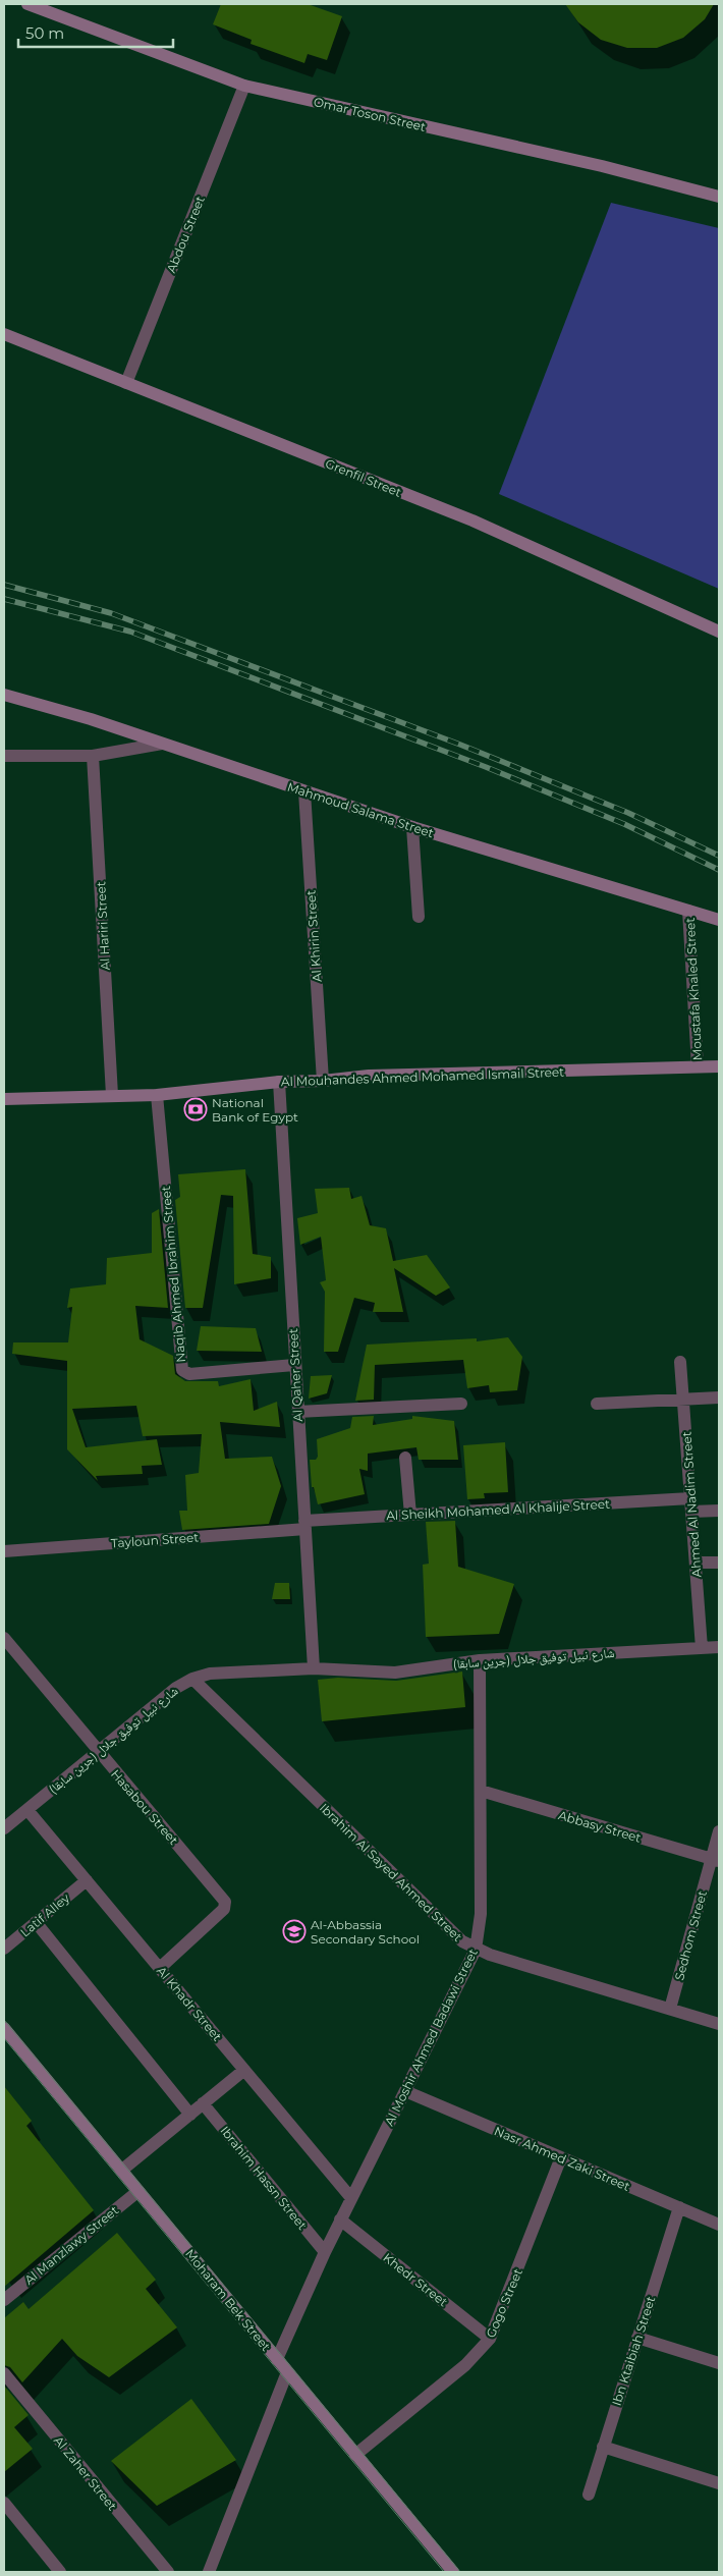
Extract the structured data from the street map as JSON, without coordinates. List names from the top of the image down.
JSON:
{
  "streets": {
    "main road": [
      "Omar Toson Street",
      "Grenfil Street",
      "Mahmoud Salama Street",
      "Al Mouhandes Ahmed Mohamed Ismail Street",
      "Moharam Bek Street"
    ],
    "street": [
      "Abdou Street",
      "Al Hariri Street",
      "Al Khirin Street",
      "Moustafa Khaled Street",
      "Naqib Ahmed Ibrahim Street",
      "Al Qaher Street",
      "Ahmed Al Nadim Street",
      "Al Sheikh Mohamed Al Khalije Street",
      "Tayloun Street",
      "شارع نبيل توفيق جلال (جرين سابقا)",
      "Hasabou Street",
      "Abbasy Street",
      "Ibrahim Al Sayed Ahmed Street",
      "Latif Alley",
      "Sedhom Street",
      "Al Khadr Street",
      "Al Moshir Ahmed Badawi Street",
      "Nasr Ahmed Zaki Street",
      "Ibrahim Hassn Street",
      "Al Manzlawy Street",
      "Khedr Street",
      "Gogo Street",
      "Ibn Ktaibiah Street",
      "Al Zaher Street"
    ]
  },
  "crossings": [
    ["Omar Toson Street", "Abdou Street"],
    ["Abdou Street", "Grenfil Street"],
    ["Mahmoud Salama Street", "Al Khirin Street"],
    ["Mahmoud Salama Street", "Moustafa Khaled Street"],
    ["Al Hariri Street", "Al Mouhandes Ahmed Mohamed Ismail Street"],
    ["Al Khirin Street", "Al Mouhandes Ahmed Mohamed Ismail Street"],
    ["Moustafa Khaled Street", "Al Mouhandes Ahmed Mohamed Ismail Street"],
    ["Al Mouhandes Ahmed Mohamed Ismail Street", "Naqib Ahmed Ibrahim Street"],
    ["Al Mouhandes Ahmed Mohamed Ismail Street", "Al Qaher Street"],
    ["Naqib Ahmed Ibrahim Street", "Al Qaher Street"],
    ["Al Qaher Street", "Al Sheikh Mohamed Al Khalije Street"],
    ["Al Qaher Street", "Tayloun Street"],
    ["Al Qaher Street", "شارع نبيل توفيق جلال (جرين سابقا)"],
    ["Ahmed Al Nadim Street", "Al Sheikh Mohamed Al Khalije Street"],
    ["Ahmed Al Nadim Street", "شارع نبيل توفيق جلال (جرين سابقا)"],
    ["Al Sheikh Mohamed Al Khalije Street", "Tayloun Street"],
    ["شارع نبيل توفيق جلال (جرين سابقا)", "Hasabou Street"],
    ["شارع نبيل توفيق جلال (جرين سابقا)", "Ibrahim Al Sayed Ahmed Street"],
    ["شارع نبيل توفيق جلال (جرين سابقا)", "Al Khadr Street"],
    ["شارع نبيل توفيق جلال (جرين سابقا)", "Al Moshir Ahmed Badawi Street"],
    ["Hasabou Street", "Al Khadr Street"],
    ["Abbasy Street", "Sedhom Street"],
    ["Abbasy Street", "Al Moshir Ahmed Badawi Street"],
    ["Ibrahim Al Sayed Ahmed Street", "Sedhom Street"],
    ["Ibrahim Al Sayed Ahmed Street", "Al Moshir Ahmed Badawi Street"],
    ["Latif Alley", "Al Khadr Street"],
    ["Al Khadr Street", "Al Moshir Ahmed Badawi Street"],
    ["Al Moshir Ahmed Badawi Street", "Nasr Ahmed Zaki Street"],
    ["Al Moshir Ahmed Badawi Street", "Ibrahim Hassn Street"],
    ["Al Moshir Ahmed Badawi Street", "Khedr Street"],
    ["Al Moshir Ahmed Badawi Street", "Moharam Bek Street"],
    ["Nasr Ahmed Zaki Street", "Gogo Street"],
    ["Nasr Ahmed Zaki Street", "Ibn Ktaibiah Street"],
    ["Al Manzlawy Street", "Moharam Bek Street"],
    ["Khedr Street", "Gogo Street"],
    ["Moharam Bek Street", "Gogo Street"]
  ],
  "places": {
    "bank": ["National Bank of Egypt"],
    "school or university": ["Al-Abbassia Secondary School"]
  },
  "scale_bar": "50 m"
}
